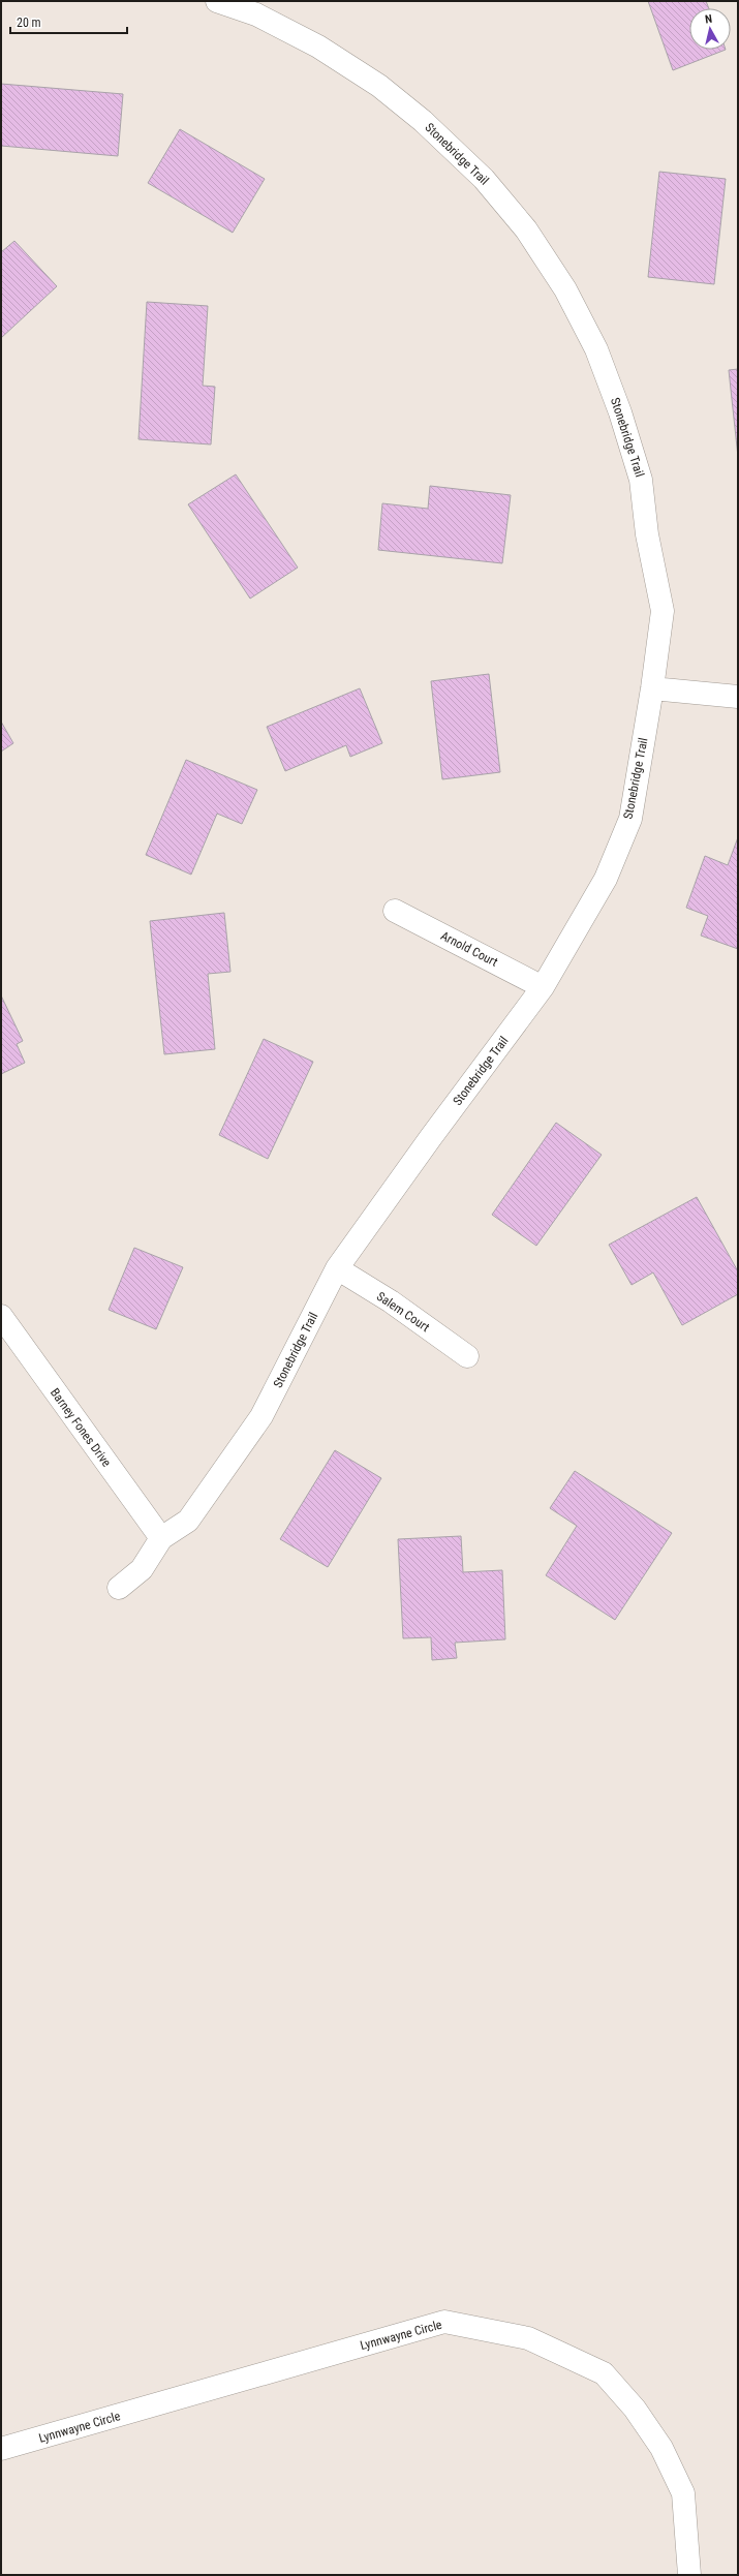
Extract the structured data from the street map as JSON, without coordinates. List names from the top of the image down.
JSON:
{
  "streets": {
    "street": [
      "Stonebridge Trail",
      "Arnold Court",
      "Salem Court",
      "Barney Fones Drive",
      "Lynnwayne Circle"
    ]
  },
  "crossings": [
    ["Stonebridge Trail", "Arnold Court"],
    ["Stonebridge Trail", "Salem Court"],
    ["Stonebridge Trail", "Barney Fones Drive"]
  ],
  "scale_bar": "20 m",
  "north": "top"
}
